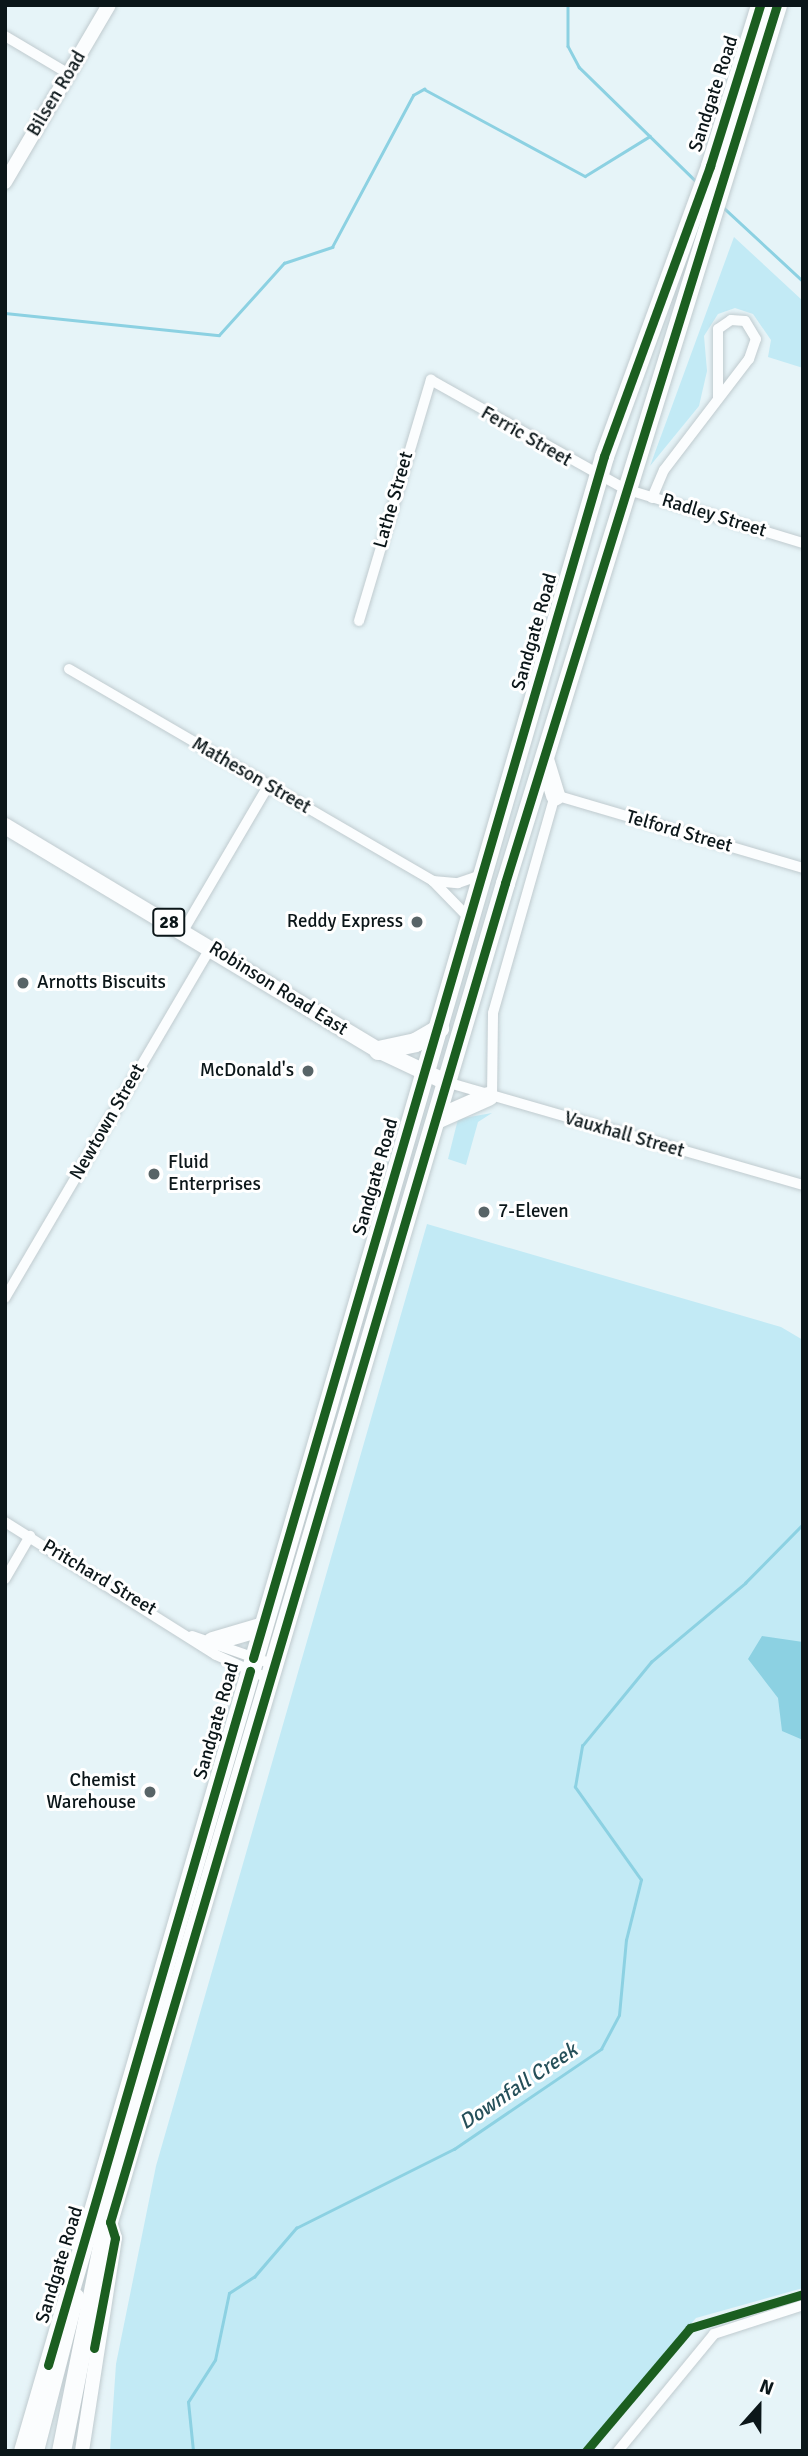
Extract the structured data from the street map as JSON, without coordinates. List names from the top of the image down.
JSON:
{
  "streets": {
    "highway": ["Sandgate Road"],
    "main road": ["Bilsen Road", "28", "Robinson Road East"],
    "street": [
      "Ferric Street",
      "Lathe Street",
      "Radley Street",
      "Matheson Street",
      "Telford Street",
      "Newtown Street",
      "Vauxhall Street",
      "Pritchard Street"
    ]
  },
  "crossings": [
    ["Sandgate Road", "Ferric Street"],
    ["Sandgate Road", "Radley Street"],
    ["Sandgate Road", "Matheson Street"],
    ["Sandgate Road", "Robinson Road East"],
    ["Sandgate Road", "Vauxhall Street"],
    ["Sandgate Road", "Pritchard Street"],
    ["Ferric Street", "Lathe Street"],
    ["Ferric Street", "Radley Street"],
    ["Robinson Road East", "Newtown Street"],
    ["Robinson Road East", "Vauxhall Street"]
  ],
  "water": ["Downfall Creek"],
  "places": [
    "Reddy Express",
    "Arnotts Biscuits",
    "McDonald's",
    "Fluid Enterprises",
    "7-Eleven",
    "Chemist Warehouse"
  ],
  "north": "top"
}
